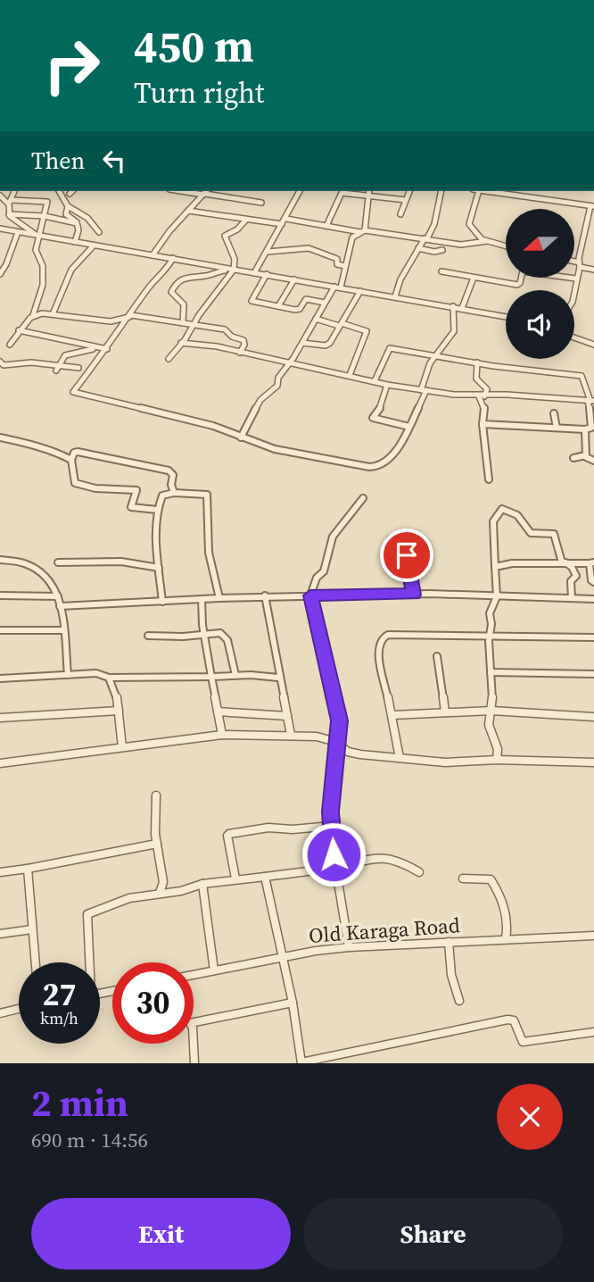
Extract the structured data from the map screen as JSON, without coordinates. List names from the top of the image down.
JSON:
{
  "streets": {
    "street": ["Old Karaga Road"]
  },
  "north": "left",
  "page": {
    "turn": ["450 m", "Turn right"],
    "then": "Then",
    "speed": "27 km/h",
    "limit": "30",
    "heading": ["2 min", "690 m · 14:56"],
    "buttons": ["Exit", "Share"]
  }
}
